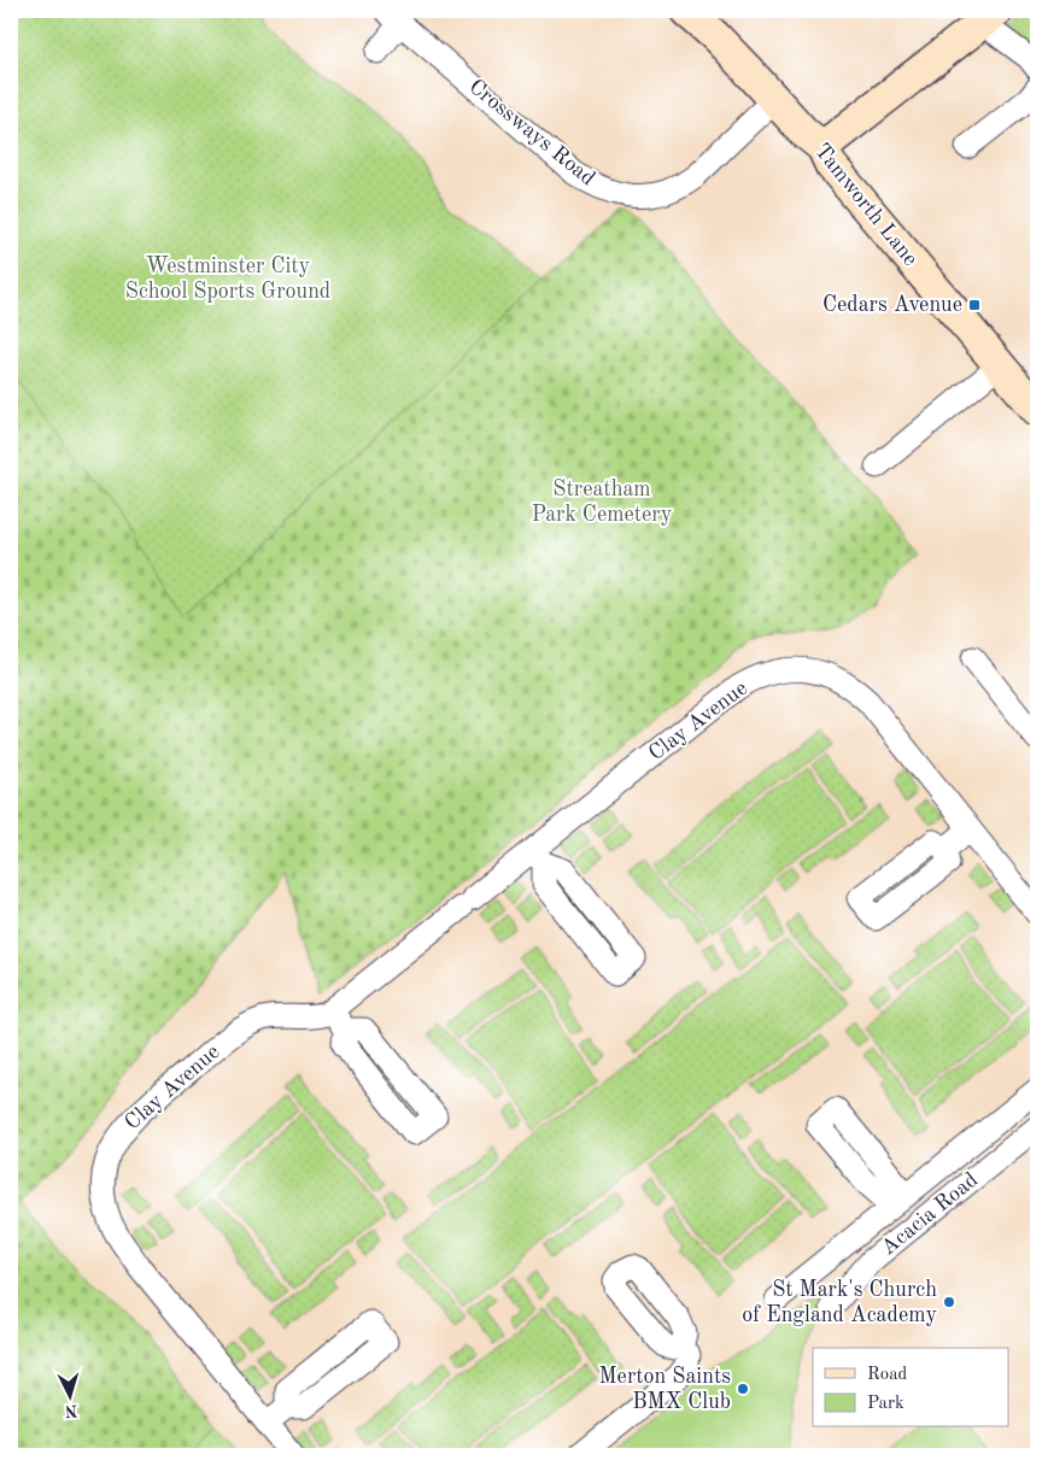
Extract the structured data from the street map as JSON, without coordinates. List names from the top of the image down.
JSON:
{
  "streets": {
    "street": [
      "Crossways Road",
      "Tamworth Lane",
      "Clay Avenue",
      "Acacia Road"
    ]
  },
  "crossings": [
    ["Crossways Road", "Tamworth Lane"]
  ],
  "parks": ["Westminster City School Sports Ground", "Streatham Park Cemetery"],
  "places": {
    "transit": ["Cedars Avenue"],
    "other": ["St Mark's Church of England Academy", "Merton Saints BMX Club"]
  },
  "legend": ["Road", "Park"],
  "north": "bottom"
}
